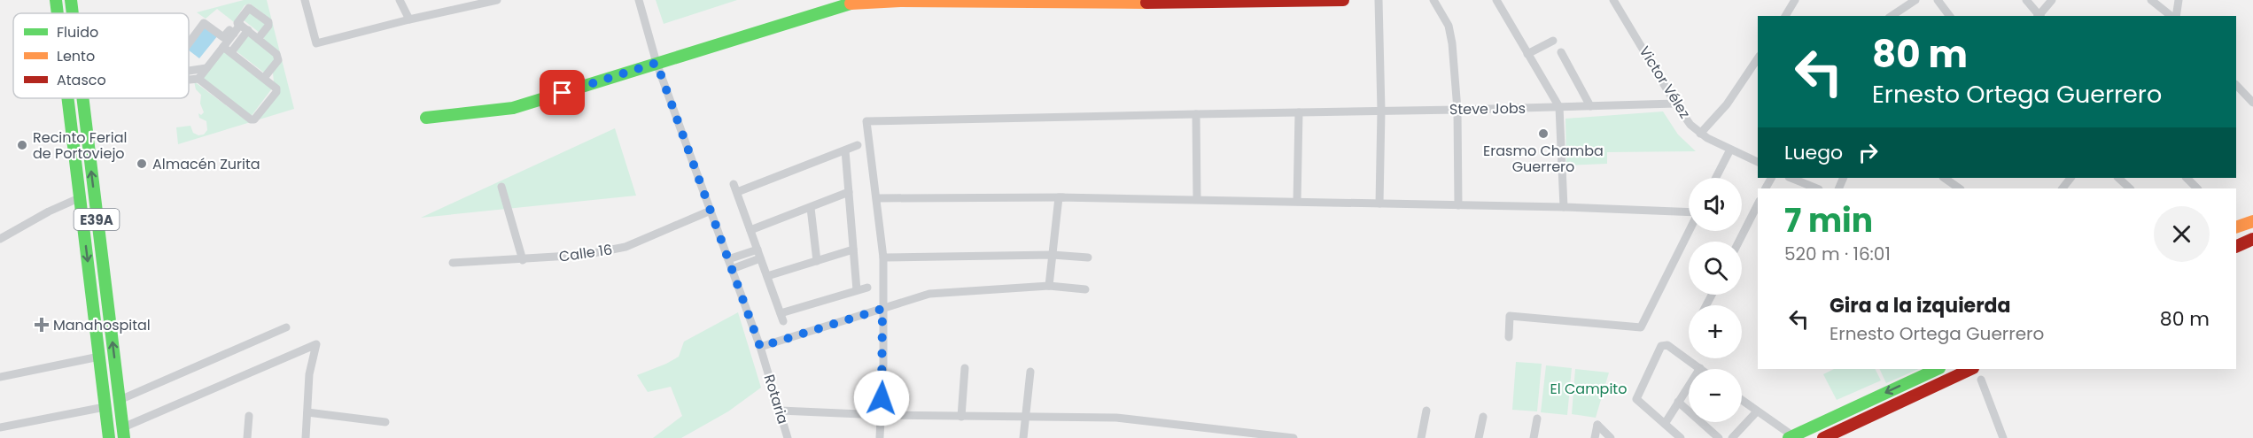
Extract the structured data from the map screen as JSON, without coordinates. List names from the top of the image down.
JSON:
{
  "streets": {
    "main road": ["E39A"],
    "street": [
      "Victor Vélez",
      "Steve Jobs",
      "Calle 16",
      "Rotaria"
    ]
  },
  "crossings": [
    ["Victor Vélez", "Steve Jobs"],
    ["Calle 16", "Rotaria"]
  ],
  "parks": ["El Campito"],
  "places": {
    "other": ["Erasmo Chamba Guerrero", "Recinto Ferial de Portoviejo", "Almacén Zurita"],
    "health": ["Manahospital"]
  },
  "legend": ["Fluido", "Lento", "Atasco"],
  "page": {
    "turn": ["80 m", "Ernesto Ortega Guerrero"],
    "then": "Luego",
    "map_buttons": ["+", "−"],
    "heading": ["7 min", "520 m · 16:01"],
    "list": [
      {
        "name": "Gira a la izquierda",
        "note": "Ernesto Ortega Guerrero",
        "value": "80 m"
      }
    ]
  }
}
